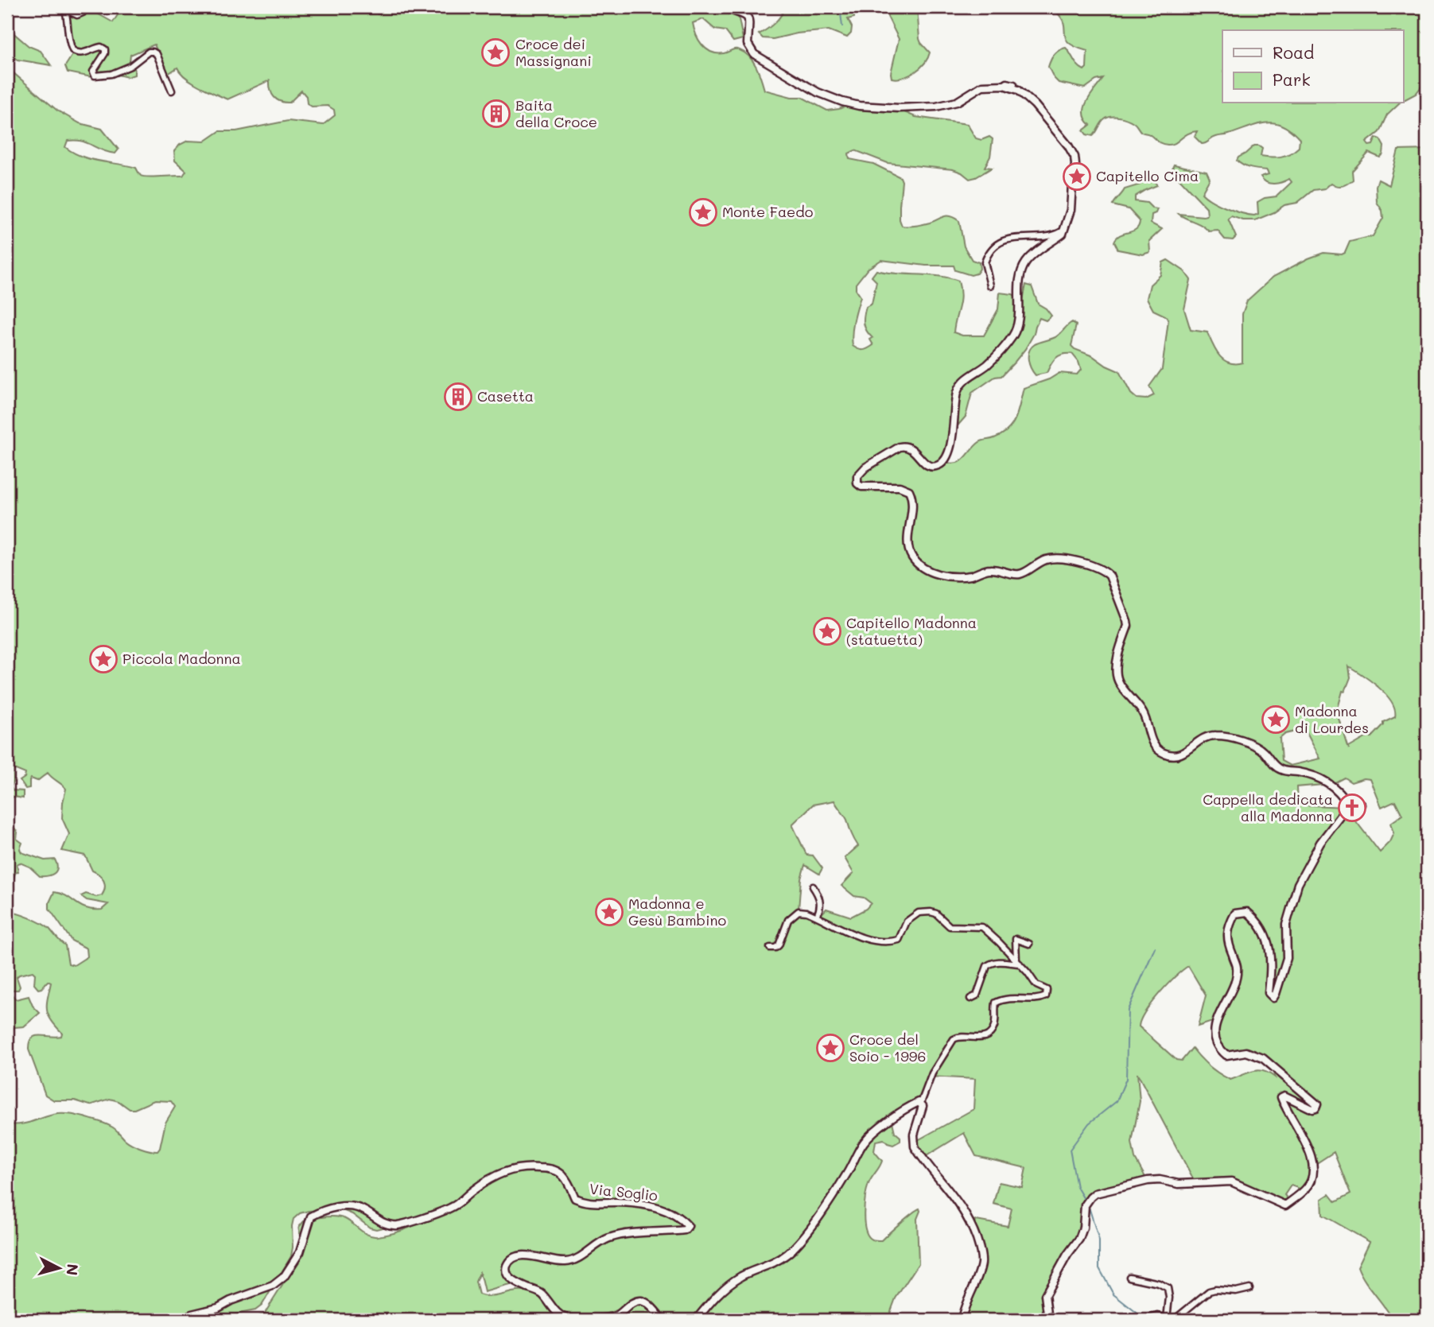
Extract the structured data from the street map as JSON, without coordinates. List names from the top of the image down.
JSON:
{
  "streets": {
    "street": ["Via Soglio"]
  },
  "places": {
    "place": [
      "Croce dei Massignani",
      "Capitello Cima",
      "Monte Faedo",
      "Capitello Madonna (statuetta)",
      "Piccola Madonna",
      "Madonna di Lourdes",
      "Madonna e Gesù Bambino",
      "Croce del Soio - 1996"
    ],
    "building": ["Baita della Croce", "Casetta"],
    "church": ["Cappella dedicata alla Madonna"]
  },
  "legend": ["Road", "Park"],
  "north": "right"
}
